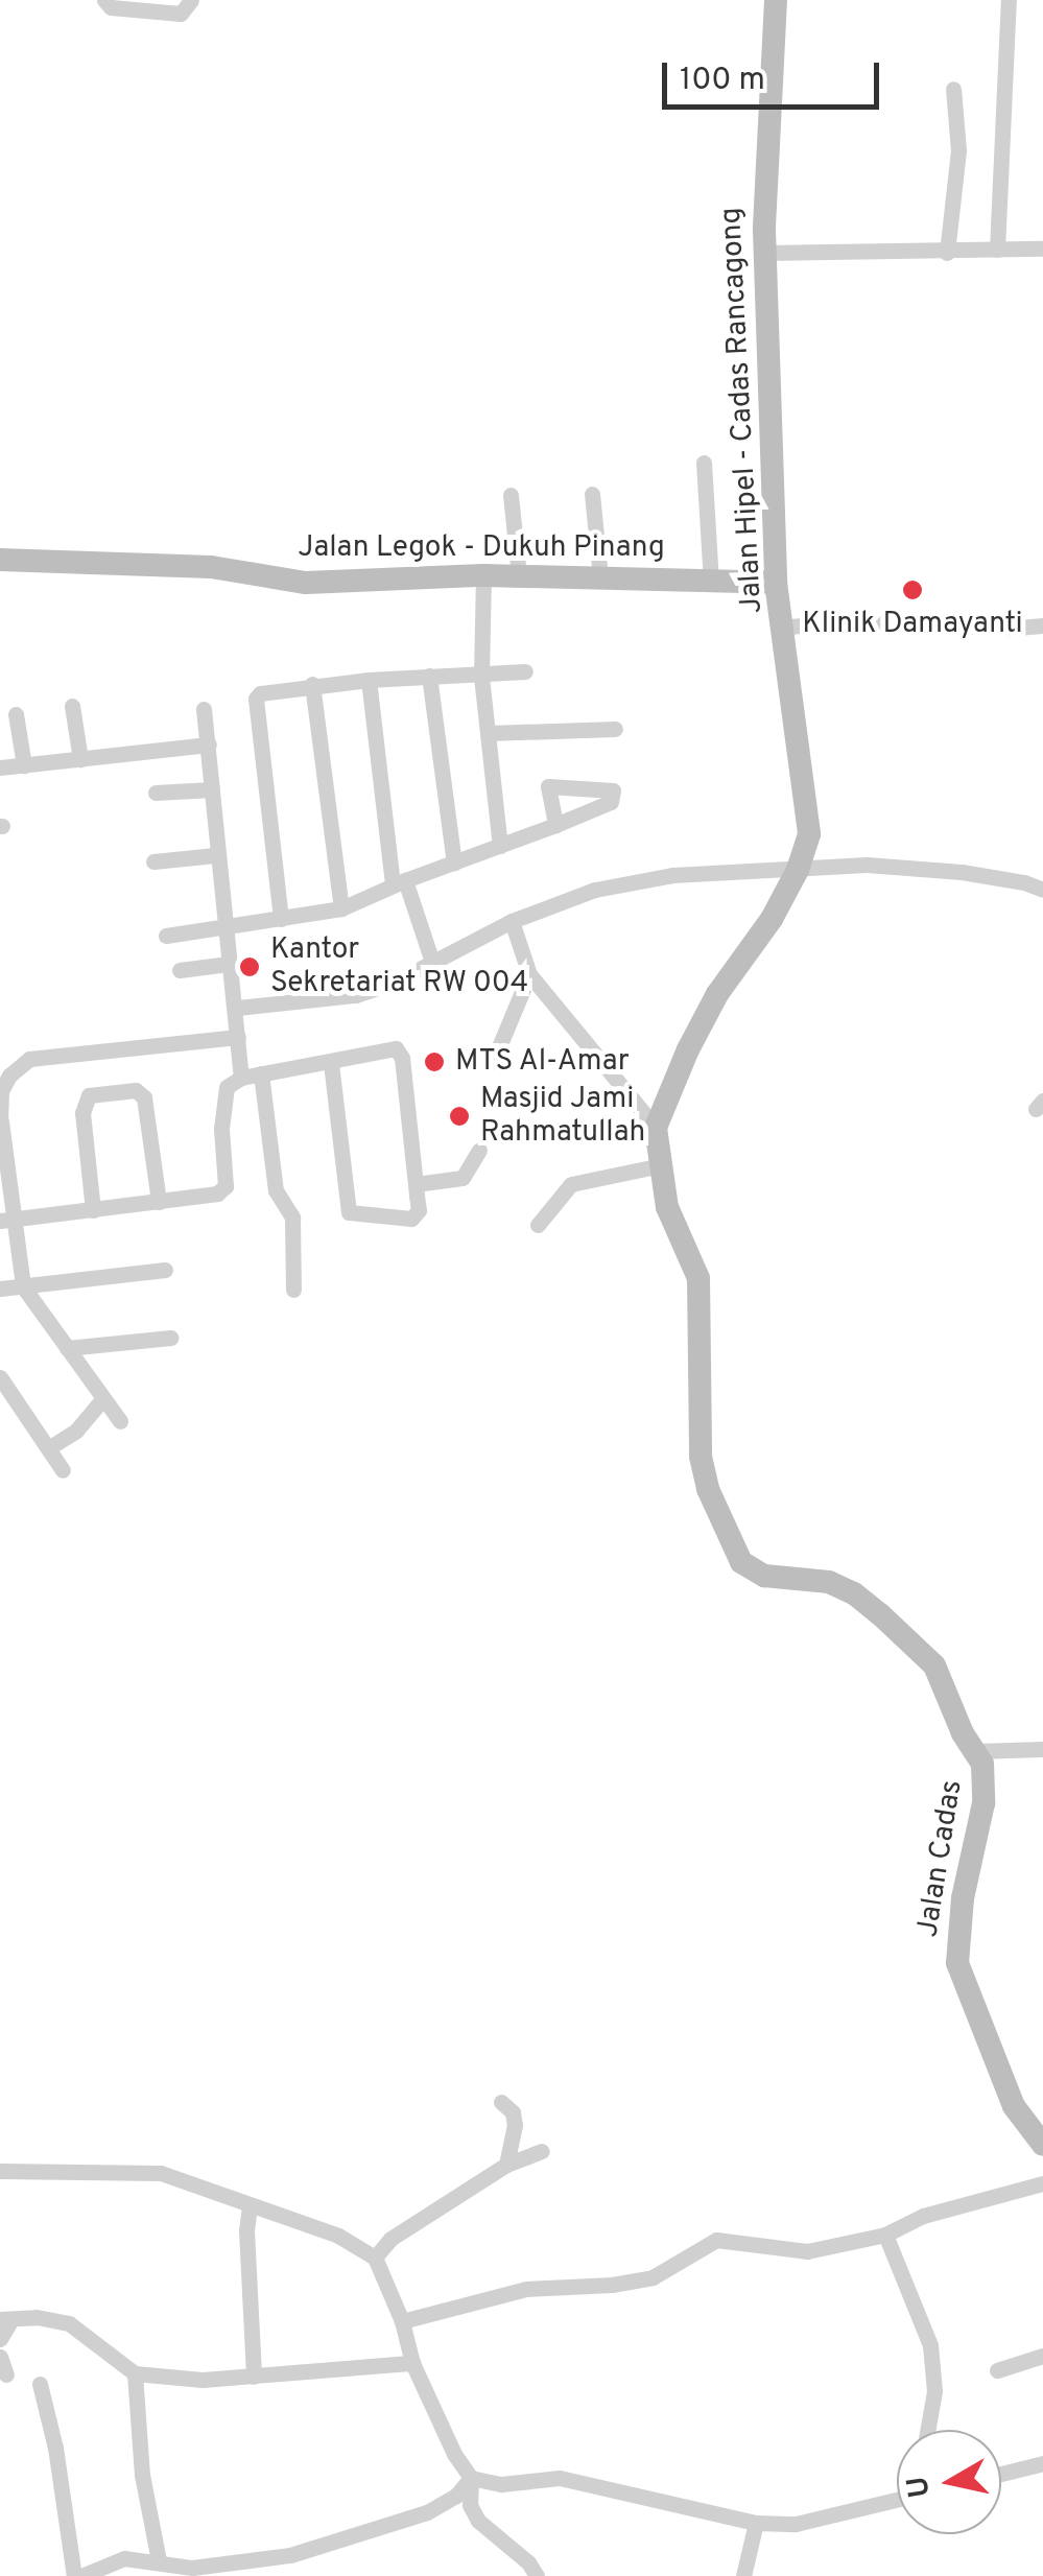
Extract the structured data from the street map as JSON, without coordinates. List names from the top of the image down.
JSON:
{
  "streets": {
    "street": ["Jalan Hipel - Cadas Rancagong", "Jalan Legok - Dukuh Pinang", "Jalan Cadas"]
  },
  "crossings": [
    ["Jalan Hipel - Cadas Rancagong", "Jalan Legok - Dukuh Pinang"]
  ],
  "places": [
    "Klinik Damayanti",
    "Kantor Sekretariat RW 004",
    "MTS Al-Amar",
    "Masjid Jami Rahmatullah"
  ],
  "scale_bar": "100 m",
  "north": "left"
}
